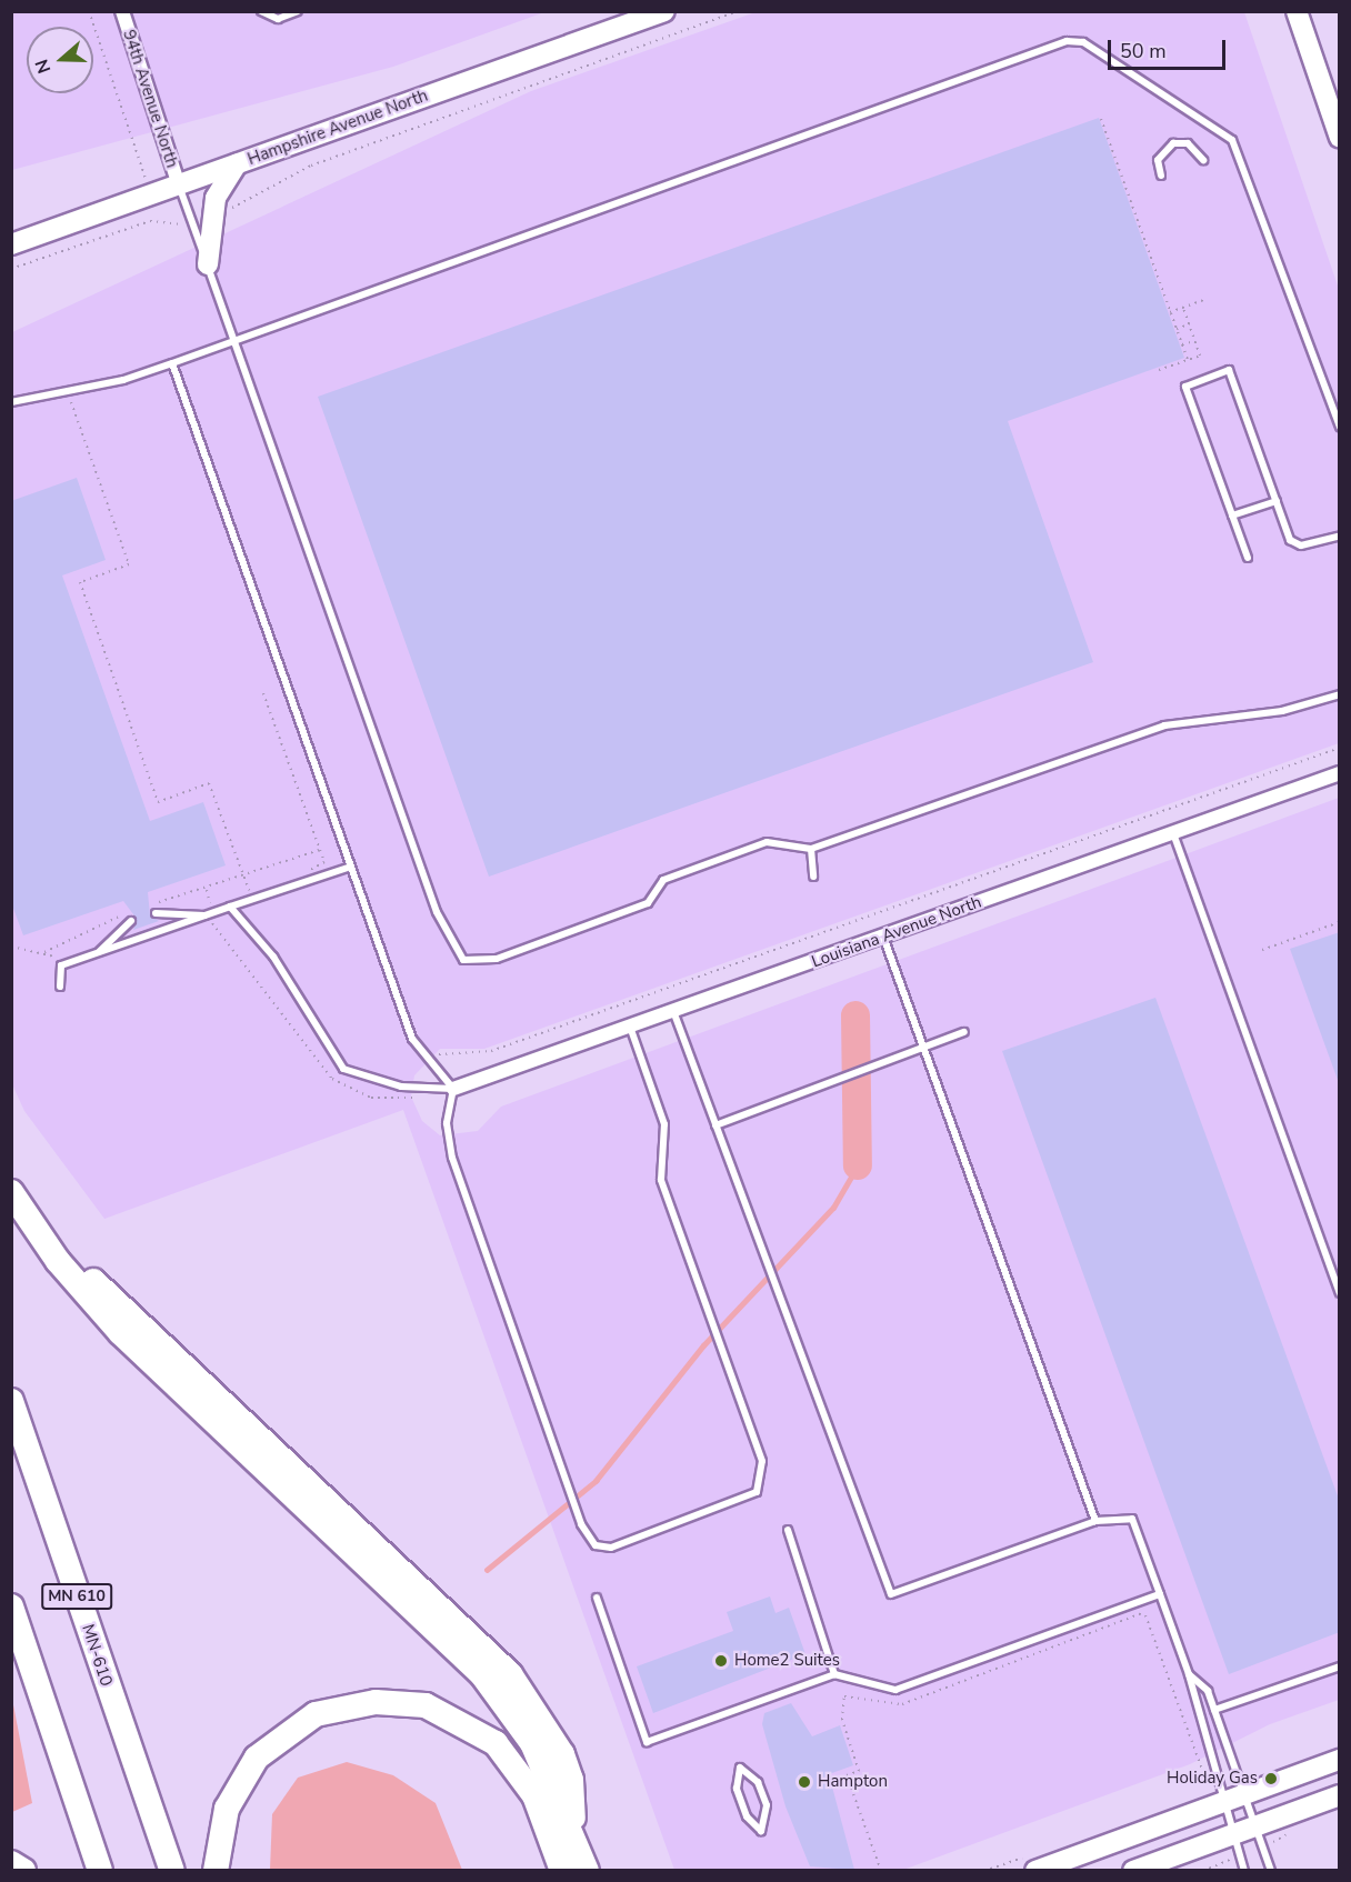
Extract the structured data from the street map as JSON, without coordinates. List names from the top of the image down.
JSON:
{
  "streets": {
    "highway": ["MN 610", "MN-610"],
    "street": ["94th Avenue North", "Hampshire Avenue North", "Louisiana Avenue North"]
  },
  "crossings": [
    ["94th Avenue North", "Hampshire Avenue North"]
  ],
  "places": ["Home2 Suites", "Holiday Gas", "Hampton"],
  "scale_bar": "50 m",
  "north": "left"
}
